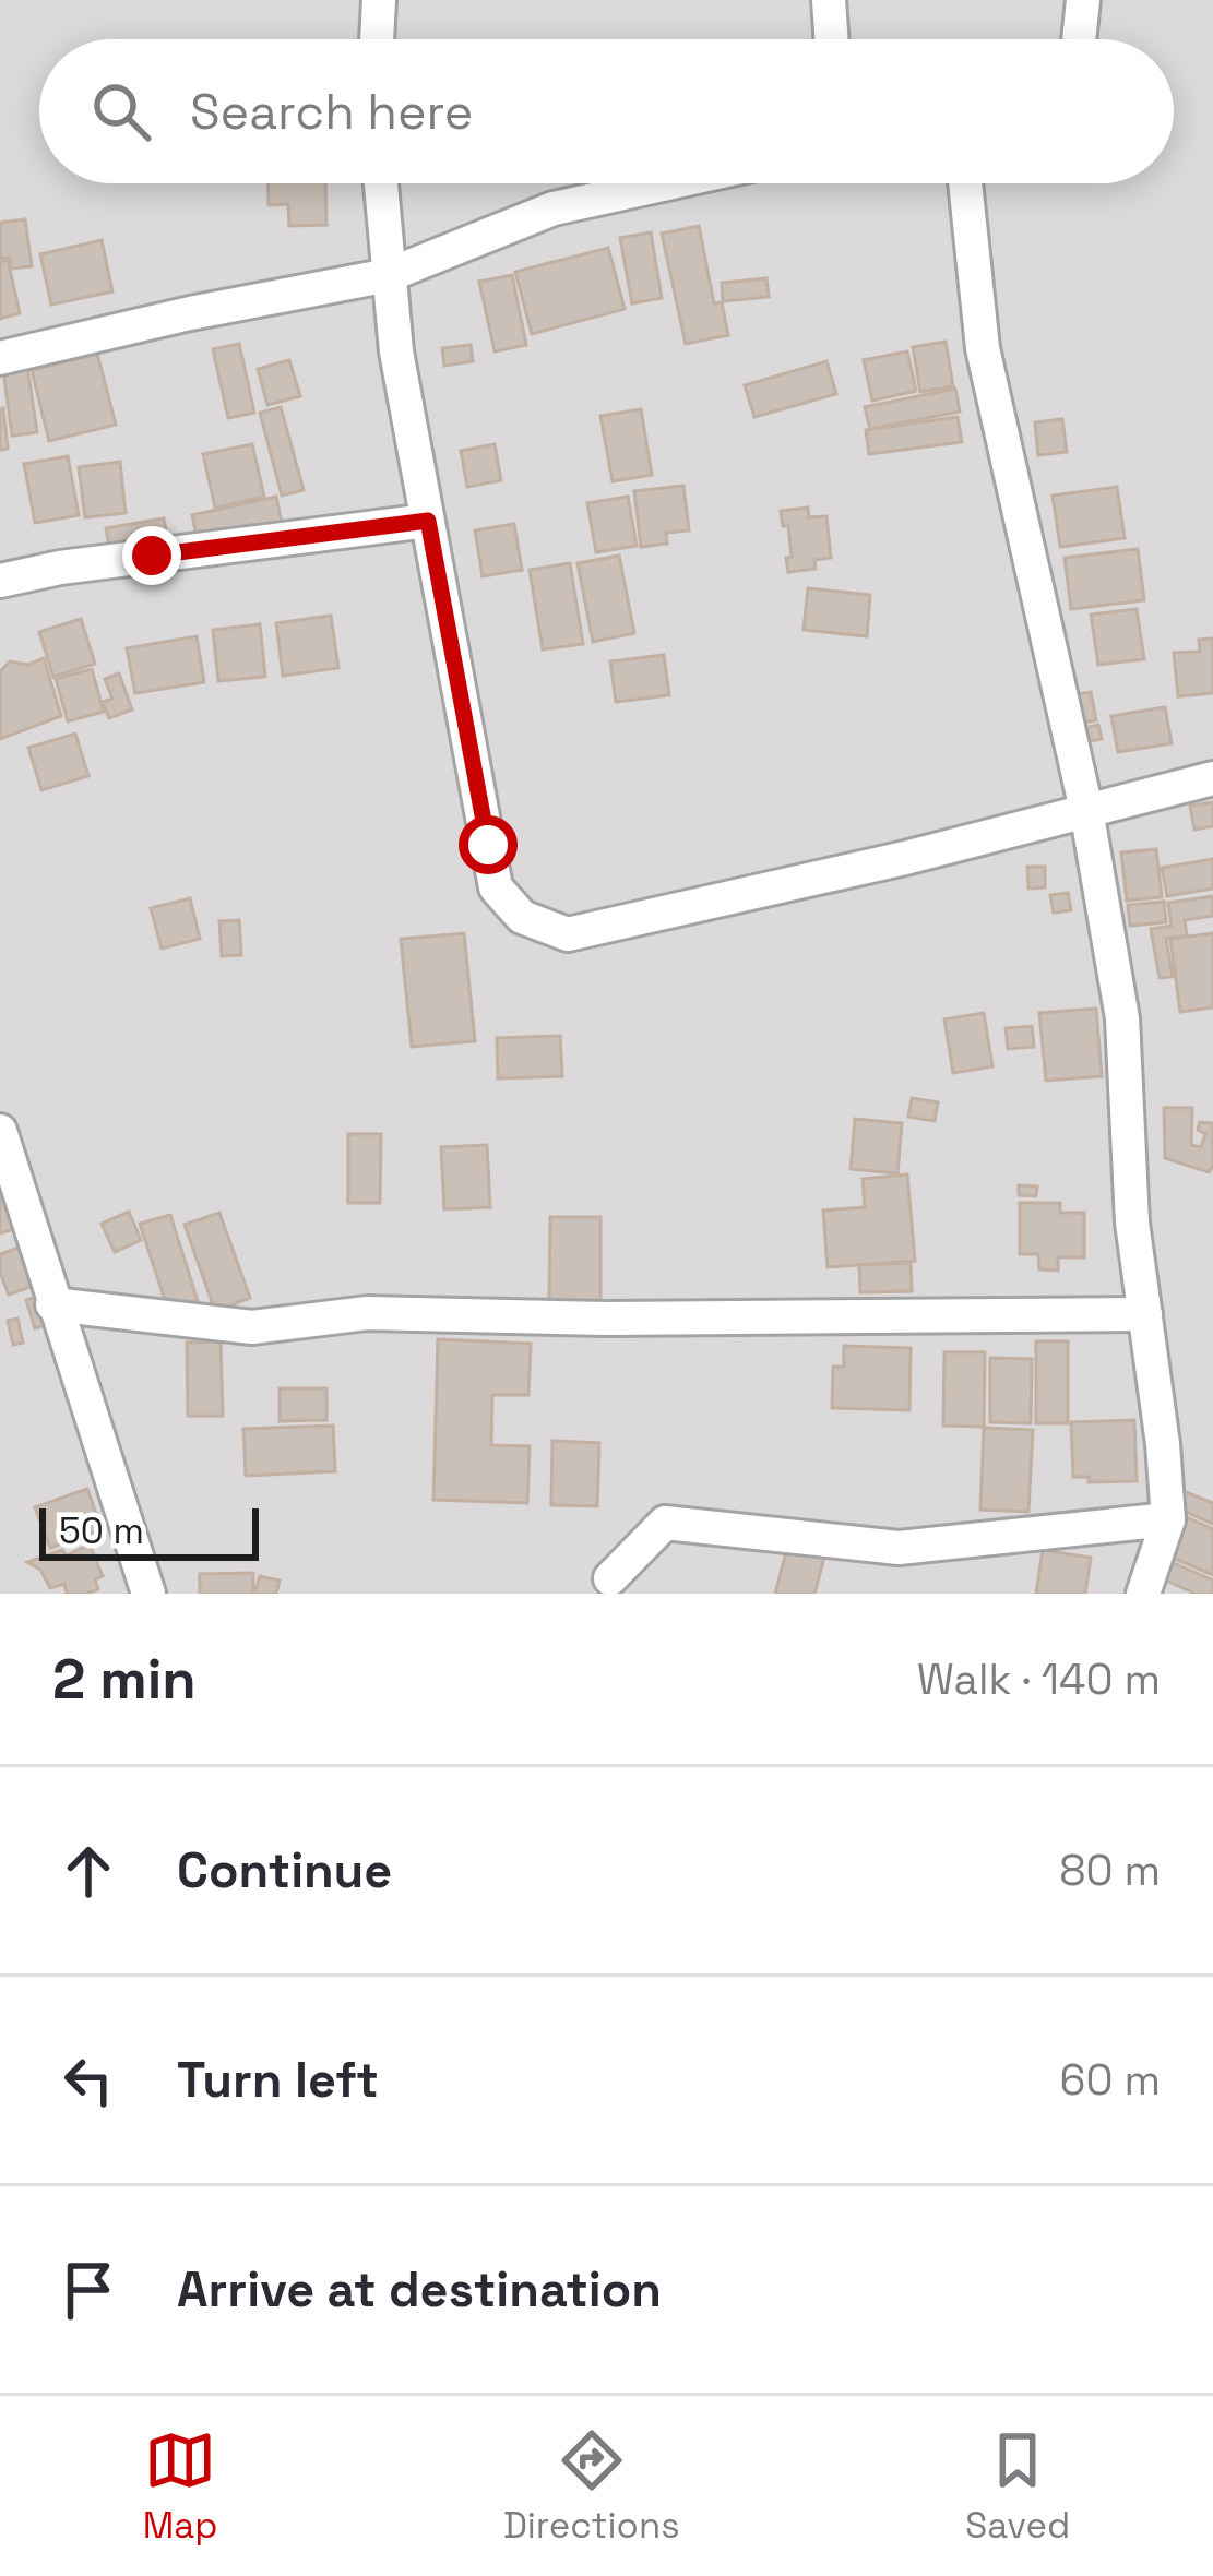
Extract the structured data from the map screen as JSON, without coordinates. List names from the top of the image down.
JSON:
{
  "scale_bar": "50 m",
  "page": {
    "search": "Search here",
    "scale": "50 m",
    "heading": ["2 min", "Walk · 140 m"],
    "list": [
      ["Continue", "80 m"],
      ["Turn left", "60 m"],
      "Arrive at destination"
    ],
    "nav": ["Map", "Directions", "Saved"]
  }
}
